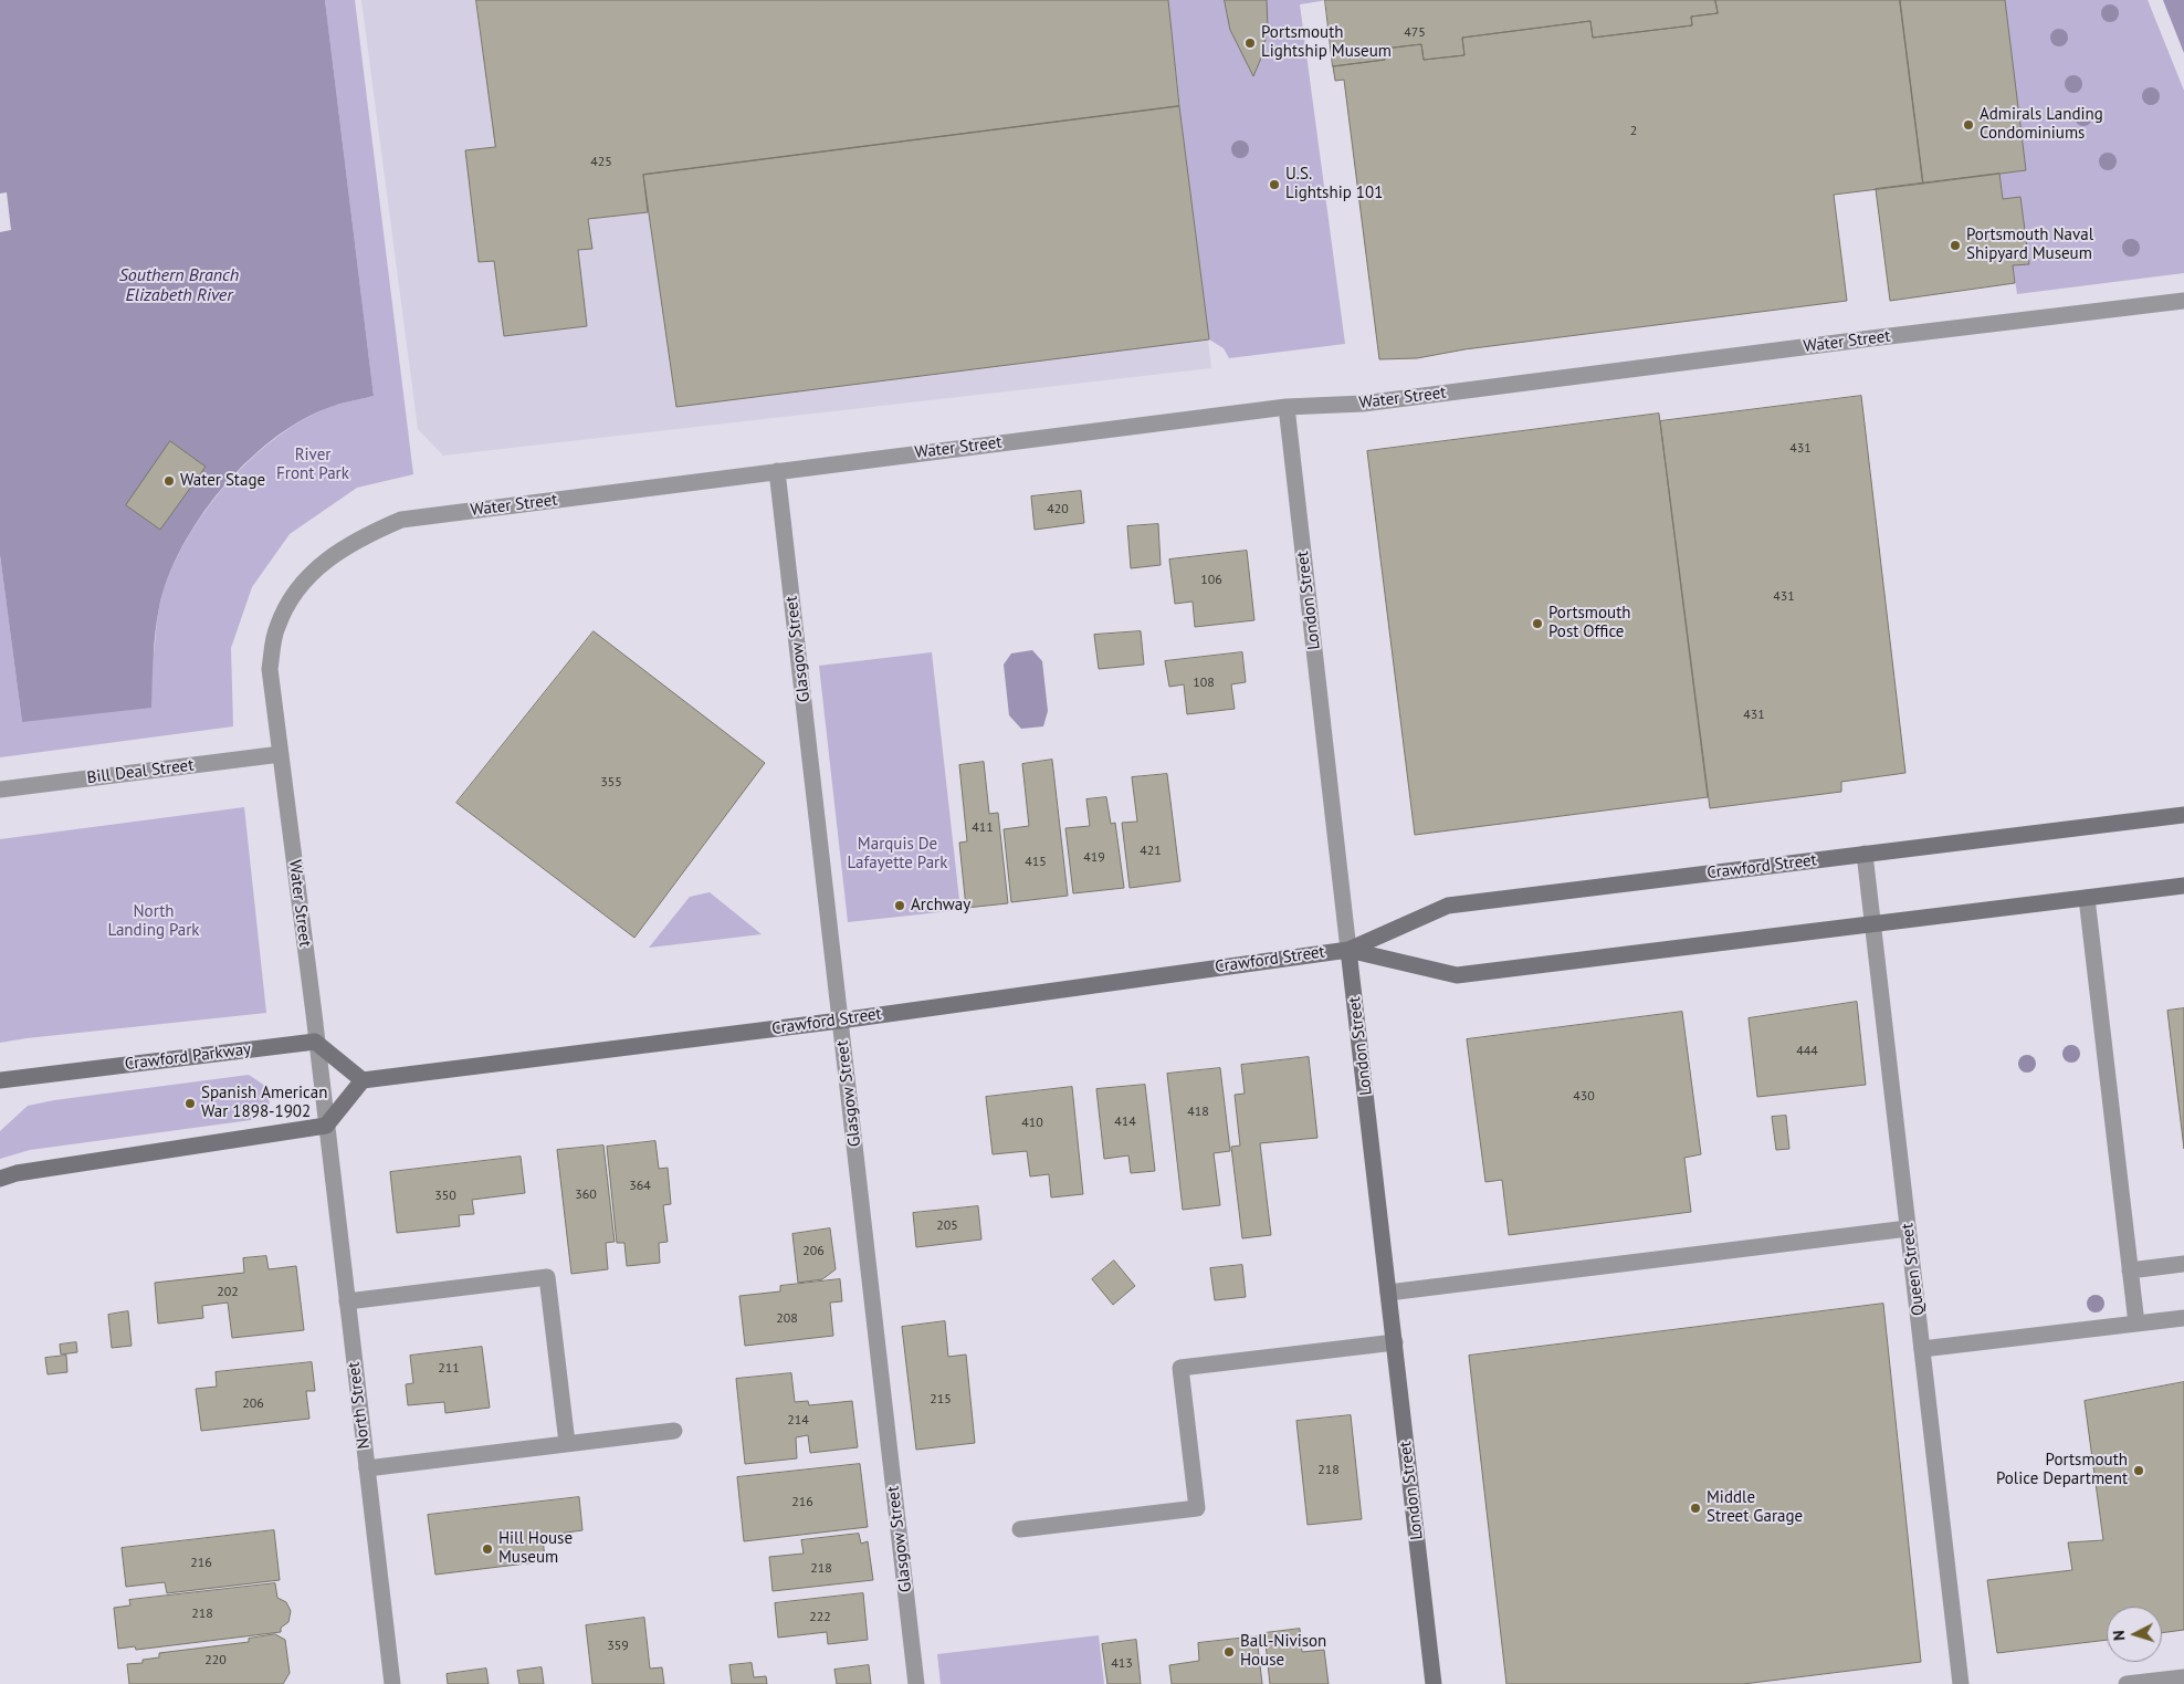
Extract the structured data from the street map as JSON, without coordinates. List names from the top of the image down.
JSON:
{
  "streets": {
    "main road": ["London Street", "Crawford Street", "Crawford Parkway"],
    "street": [
      "Water Street",
      "Glasgow Street",
      "Bill Deal Street",
      "Queen Street",
      "North Street"
    ]
  },
  "crossings": [
    ["Water Street", "London Street"],
    ["Water Street", "Glasgow Street"],
    ["Water Street", "Bill Deal Street"],
    ["Water Street", "Crawford Parkway"],
    ["Water Street", "North Street"],
    ["London Street", "Crawford Street"],
    ["Glasgow Street", "Crawford Street"],
    ["Crawford Street", "Queen Street"]
  ],
  "water": ["Southern Branch Elizabeth River"],
  "parks": ["River Front Park", "Marquis De Lafayette Park", "North Landing Park"],
  "places": [
    "Portsmouth Lightship Museum",
    "Admirals Landing Condominiums",
    "U.S. Lightship 101",
    "Portsmouth Naval Shipyard Museum",
    "Water Stage",
    "Portsmouth Post Office",
    "Archway",
    "Spanish American War 1898-1902",
    "Portsmouth Police Department",
    "Middle Street Garage",
    "Hill House Museum",
    "Ball-Nivison House"
  ],
  "house_numbers": [
    "475",
    "2",
    "425",
    "431",
    "420",
    "106",
    "431",
    "108",
    "431",
    "355",
    "411",
    "421",
    "419",
    "415",
    "444",
    "430",
    "418",
    "414",
    "410",
    "364",
    "360",
    "350",
    "205",
    "206",
    "202",
    "208",
    "211",
    "215",
    "206",
    "214",
    "218",
    "216",
    "216",
    "218",
    "218",
    "222",
    "359",
    "220",
    "413"
  ],
  "north": "left"
}
